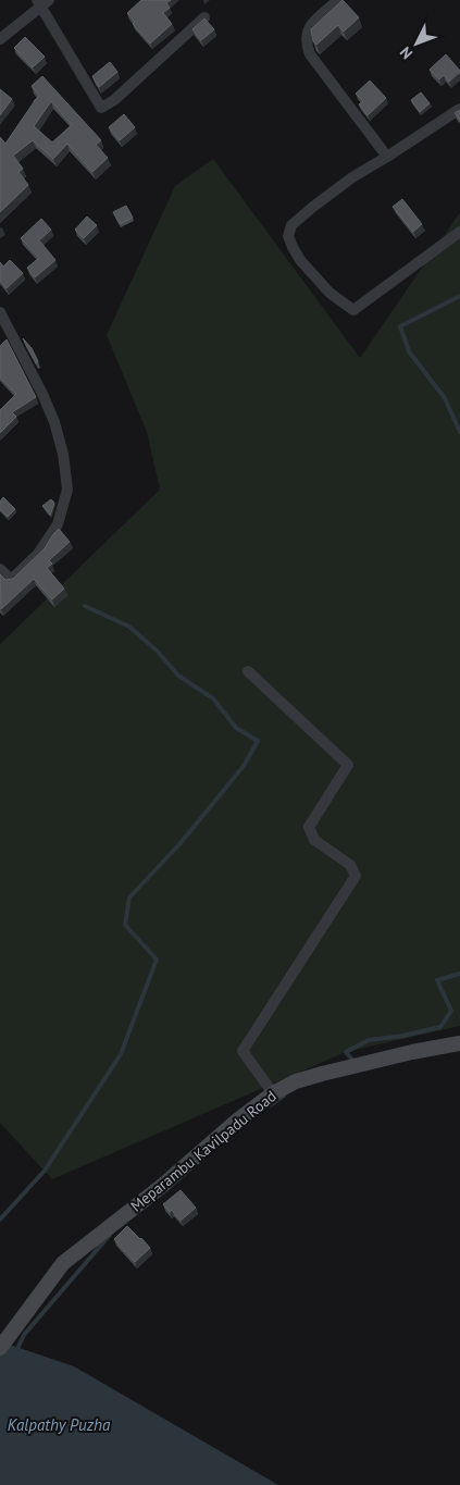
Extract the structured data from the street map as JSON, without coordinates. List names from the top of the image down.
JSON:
{
  "streets": {
    "main road": ["Meparambu Kavilpadu Road"]
  },
  "water": ["Kalpathy Puzha"],
  "north": "bottom left"
}
